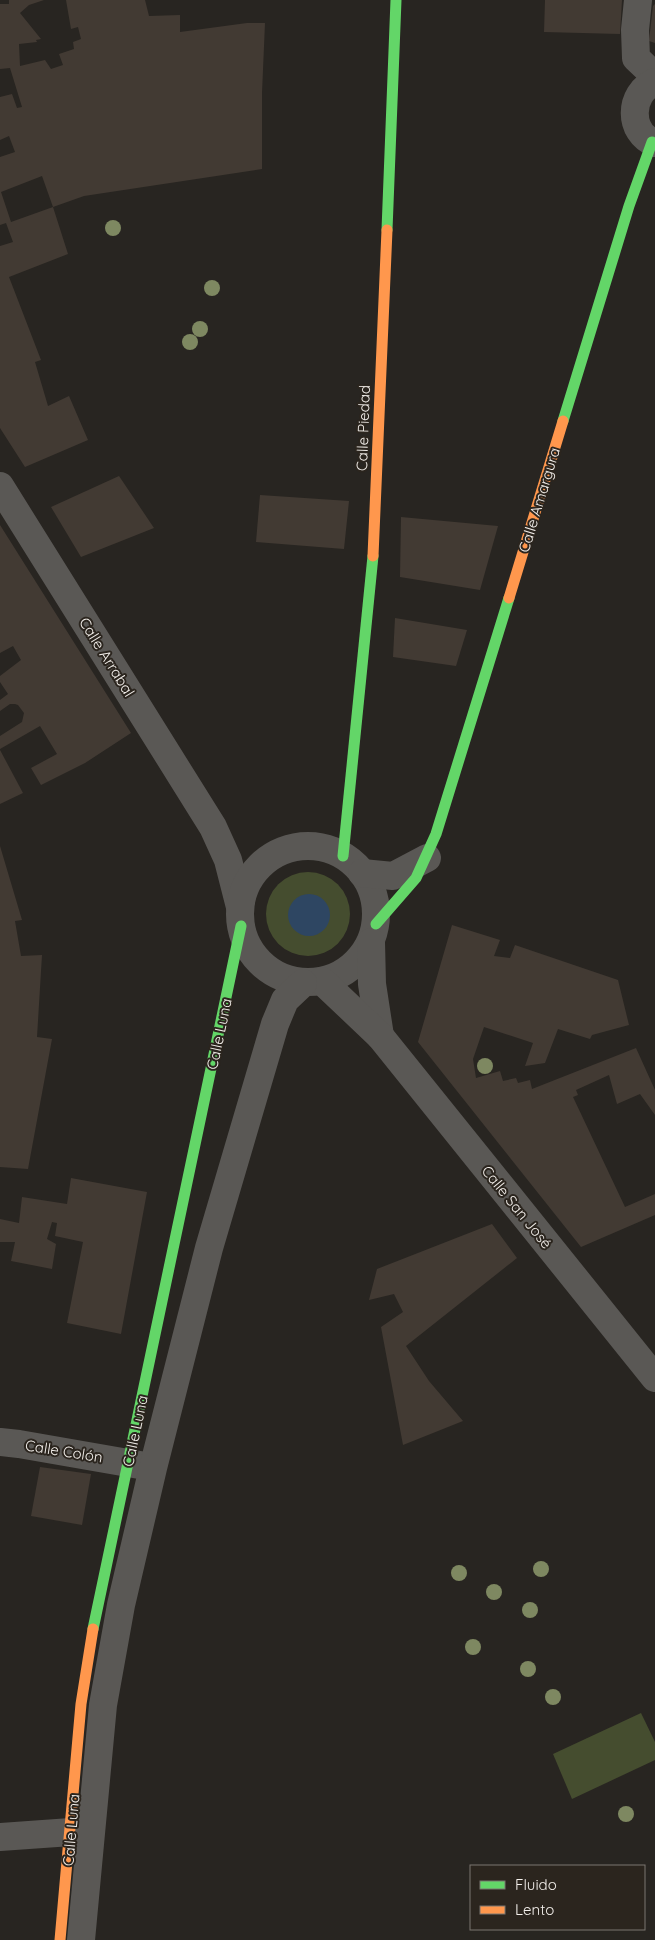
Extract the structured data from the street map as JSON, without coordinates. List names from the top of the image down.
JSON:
{
  "streets": {
    "street": [
      "Calle Piedad",
      "Calle Amargura",
      "Calle Arrabal",
      "Calle Luna",
      "Calle San José",
      "Calle Colón"
    ]
  },
  "crossings": [
    ["Calle Piedad", "Calle Amargura"],
    ["Calle Piedad", "Calle Arrabal"],
    ["Calle Piedad", "Calle Luna"],
    ["Calle Piedad", "Calle San José"],
    ["Calle Amargura", "Calle Arrabal"],
    ["Calle Amargura", "Calle Luna"],
    ["Calle Amargura", "Calle San José"],
    ["Calle Arrabal", "Calle Luna"],
    ["Calle Arrabal", "Calle San José"],
    ["Calle Luna", "Calle San José"],
    ["Calle Luna", "Calle Colón"]
  ],
  "legend": ["Fluido", "Lento"]
}
